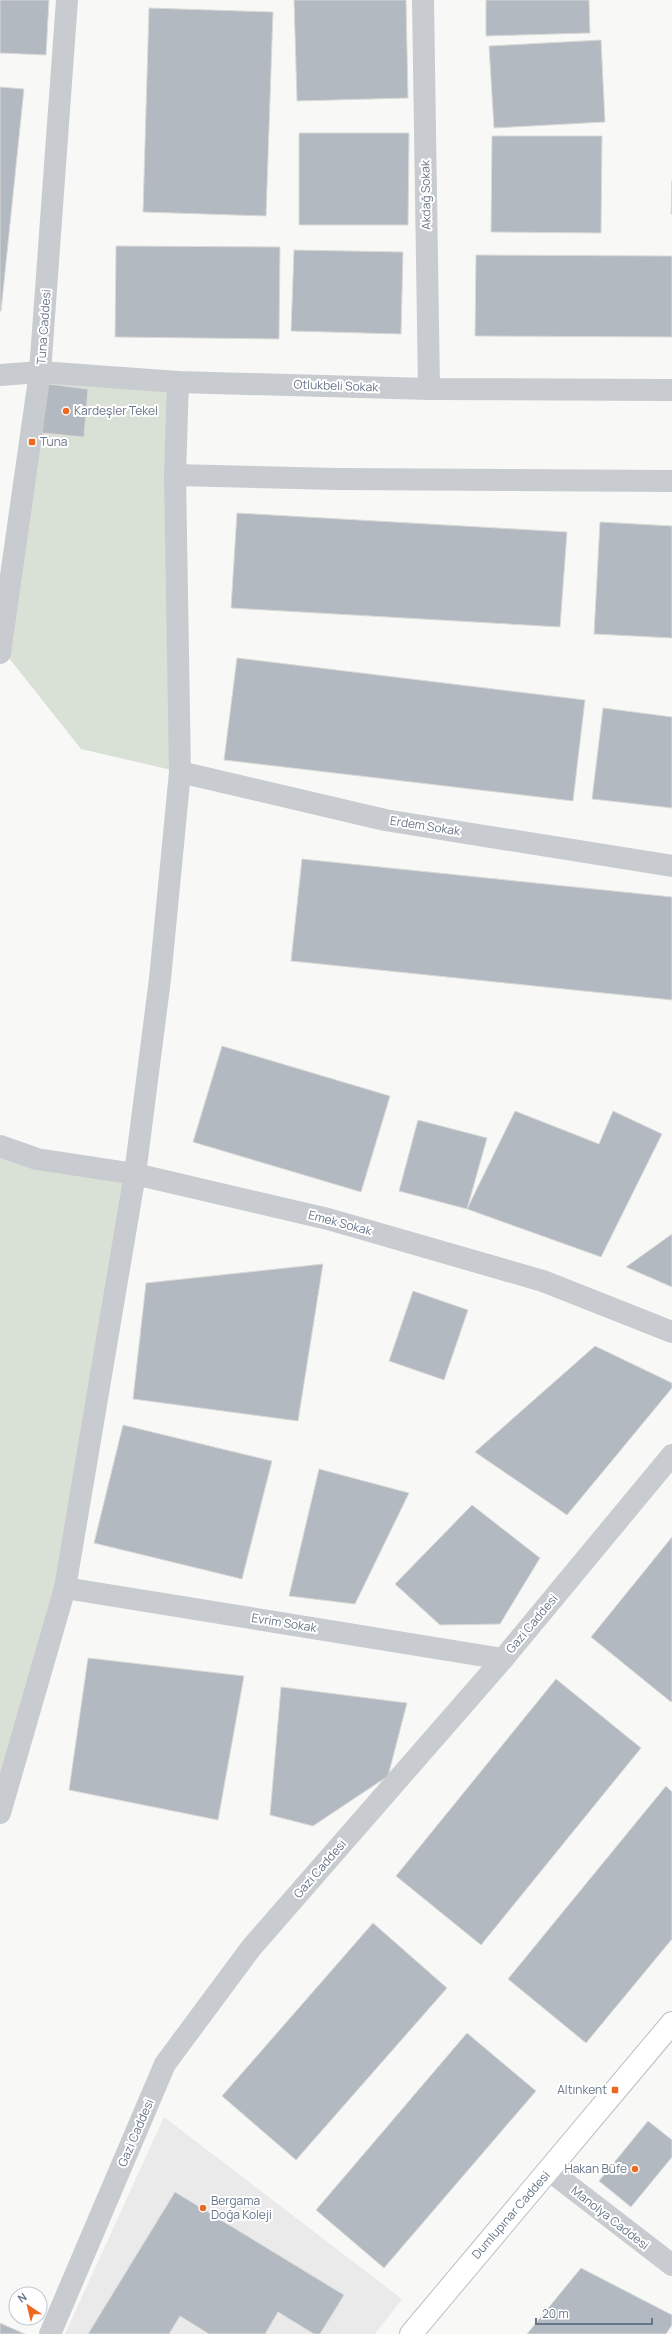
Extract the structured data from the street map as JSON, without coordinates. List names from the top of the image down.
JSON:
{
  "streets": {
    "main road": ["Dumlupınar Caddesi"],
    "street": [
      "Akdağ Sokak",
      "Tuna Caddesi",
      "Otlukbeli Sokak",
      "Erdem Sokak",
      "Emek Sokak",
      "Evrim Sokak",
      "Gazi Caddesi",
      "Manolya Caddesi"
    ]
  },
  "crossings": [
    ["Akdağ Sokak", "Otlukbeli Sokak"],
    ["Tuna Caddesi", "Otlukbeli Sokak"],
    ["Evrim Sokak", "Gazi Caddesi"],
    ["Dumlupınar Caddesi", "Manolya Caddesi"]
  ],
  "places": {
    "other": ["Kardeşler Tekel", "Hakan Büfe", "Bergama Doğa Koleji"],
    "transit": ["Tuna", "Altınkent"]
  },
  "scale_bar": "20 m",
  "north": "top left"
}
